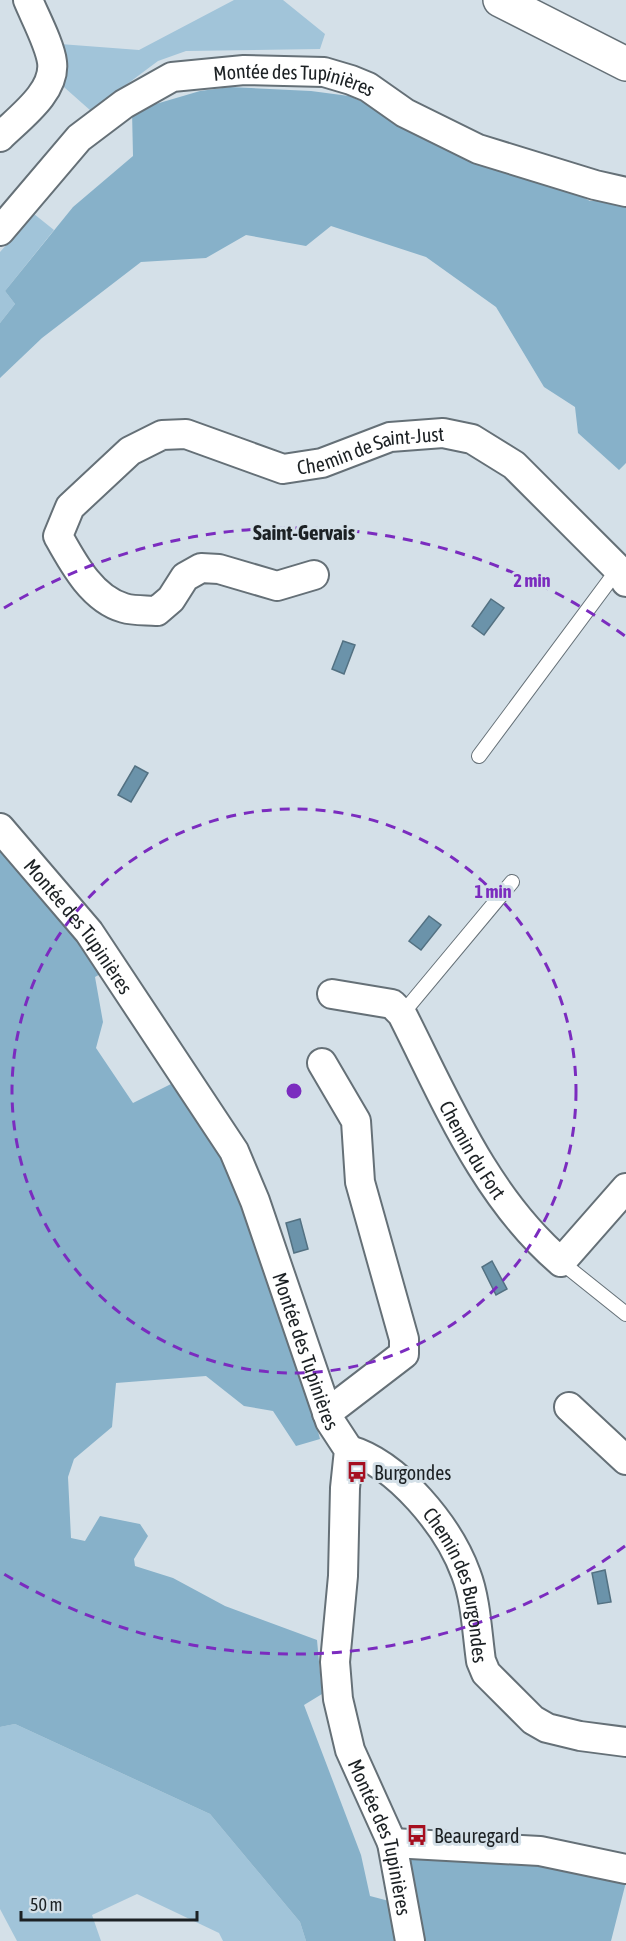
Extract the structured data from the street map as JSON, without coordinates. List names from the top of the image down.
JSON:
{
  "streets": {
    "street": [
      "Montée des Tupinières",
      "Chemin de Saint-Just",
      "Chemin du Fort",
      "Chemin des Burgondes"
    ]
  },
  "crossings": [
    ["Montée des Tupinières", "Chemin des Burgondes"]
  ],
  "districts": ["Saint-Gervais"],
  "places": {
    "bus stop": ["Burgondes", "Beauregard"]
  },
  "scale_bar": "50 m",
  "rings": ["2 min", "1 min"]
}
